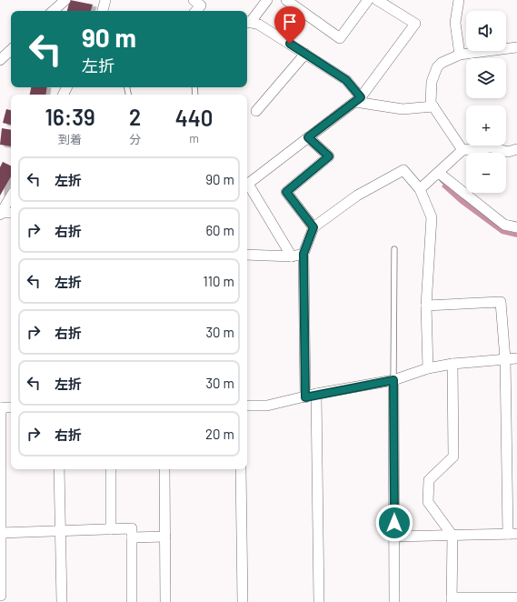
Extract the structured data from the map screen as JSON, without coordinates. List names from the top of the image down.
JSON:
{
  "page": {
    "map_buttons": ["+", "−"],
    "turn": ["90 m", "左折"],
    "eta": [
      "16:39",
      "到着",
      "2",
      "分",
      "440",
      "m"
    ],
    "list": [
      {
        "name": "左折",
        "value": "90 m"
      },
      {
        "name": "右折",
        "value": "60 m"
      },
      {
        "name": "左折",
        "value": "110 m"
      },
      {
        "name": "右折",
        "value": "30 m"
      },
      {
        "name": "左折",
        "value": "30 m"
      },
      {
        "name": "右折",
        "value": "20 m"
      }
    ]
  }
}
